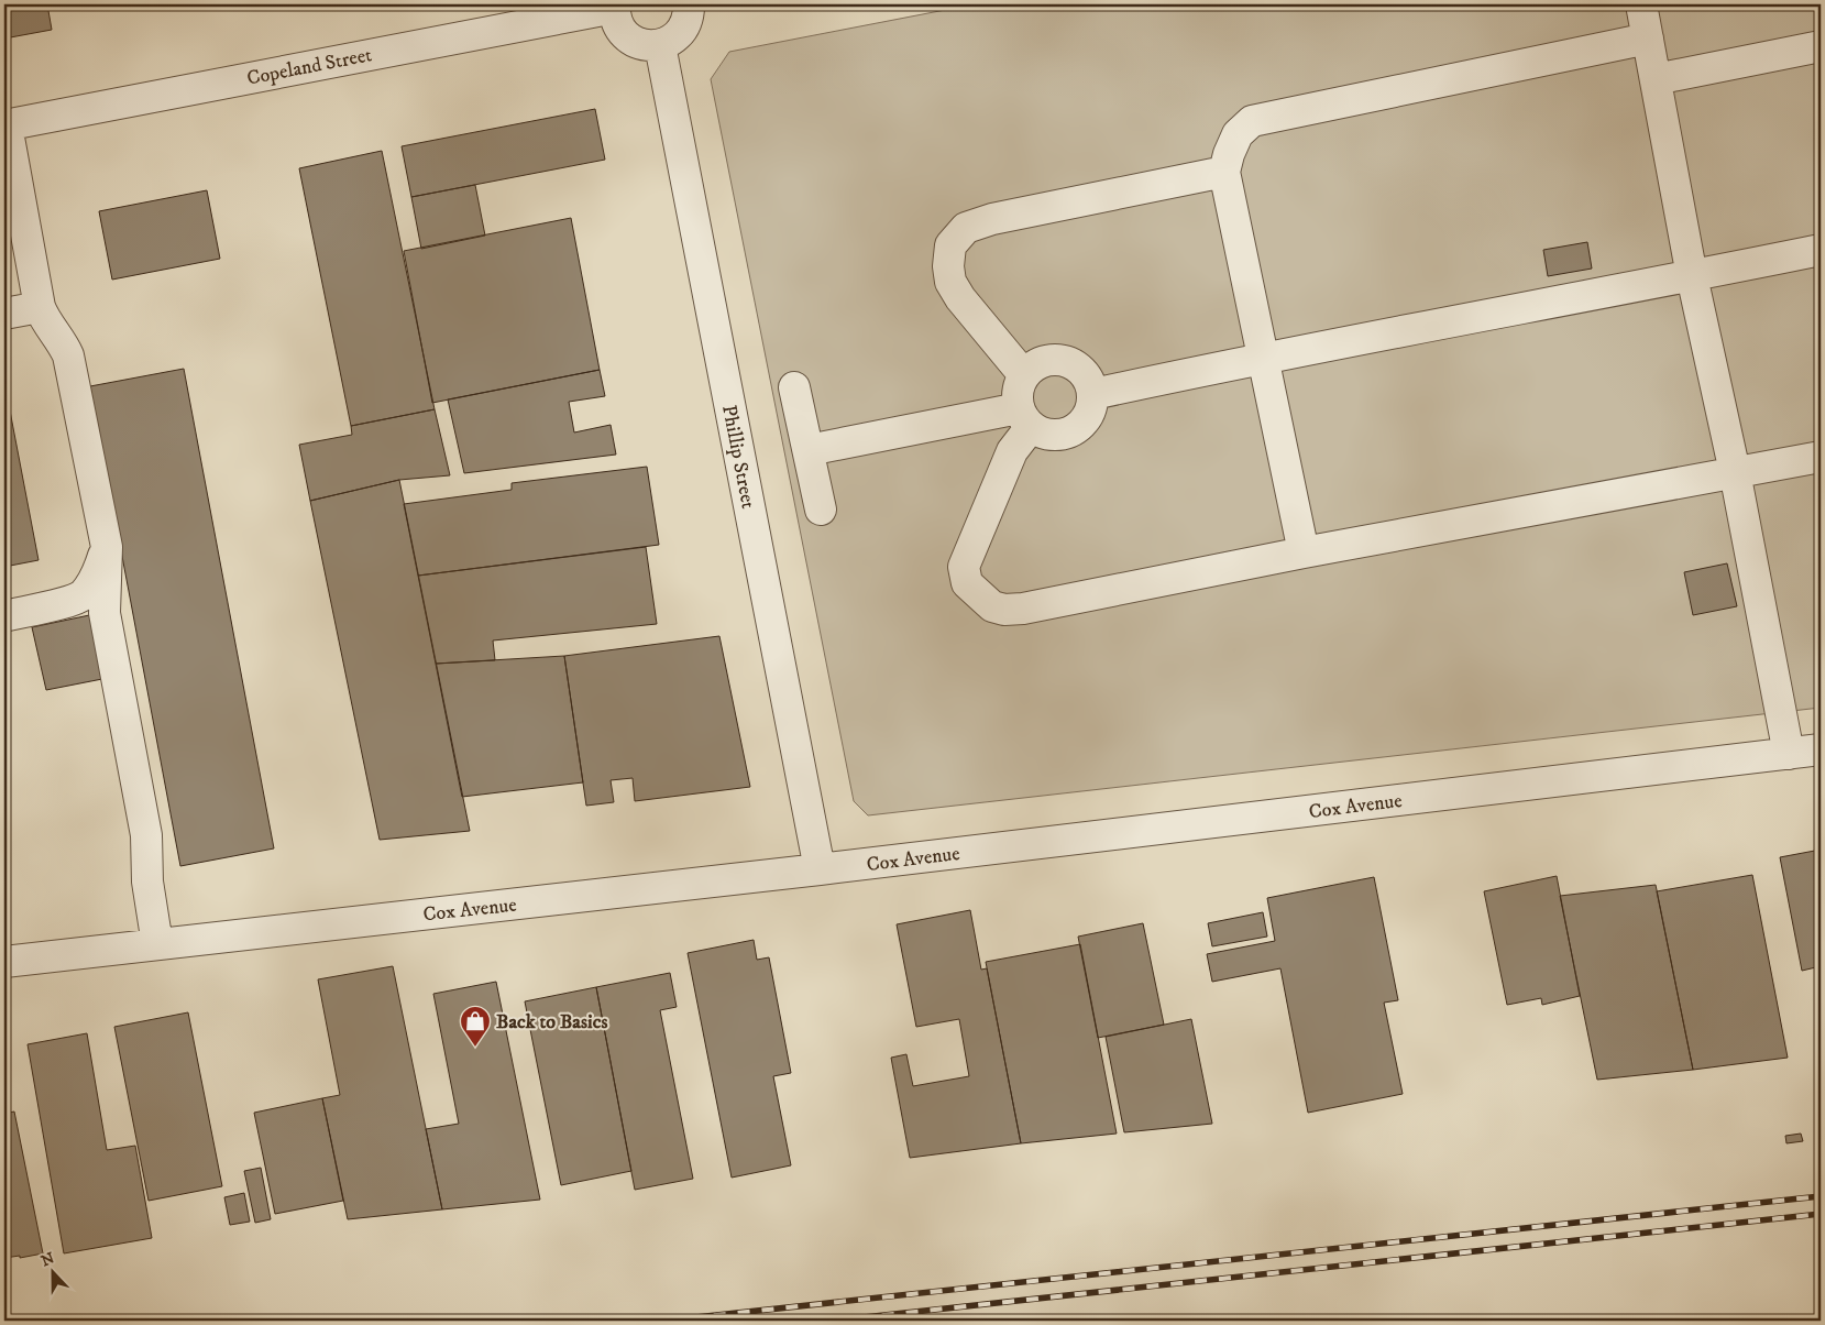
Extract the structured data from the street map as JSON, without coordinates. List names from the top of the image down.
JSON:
{
  "streets": {
    "street": ["Copeland Street", "Phillip Street", "Cox Avenue"]
  },
  "crossings": [
    ["Phillip Street", "Cox Avenue"]
  ],
  "places": {
    "shop": ["Back to Basics"]
  },
  "north": "top"
}
